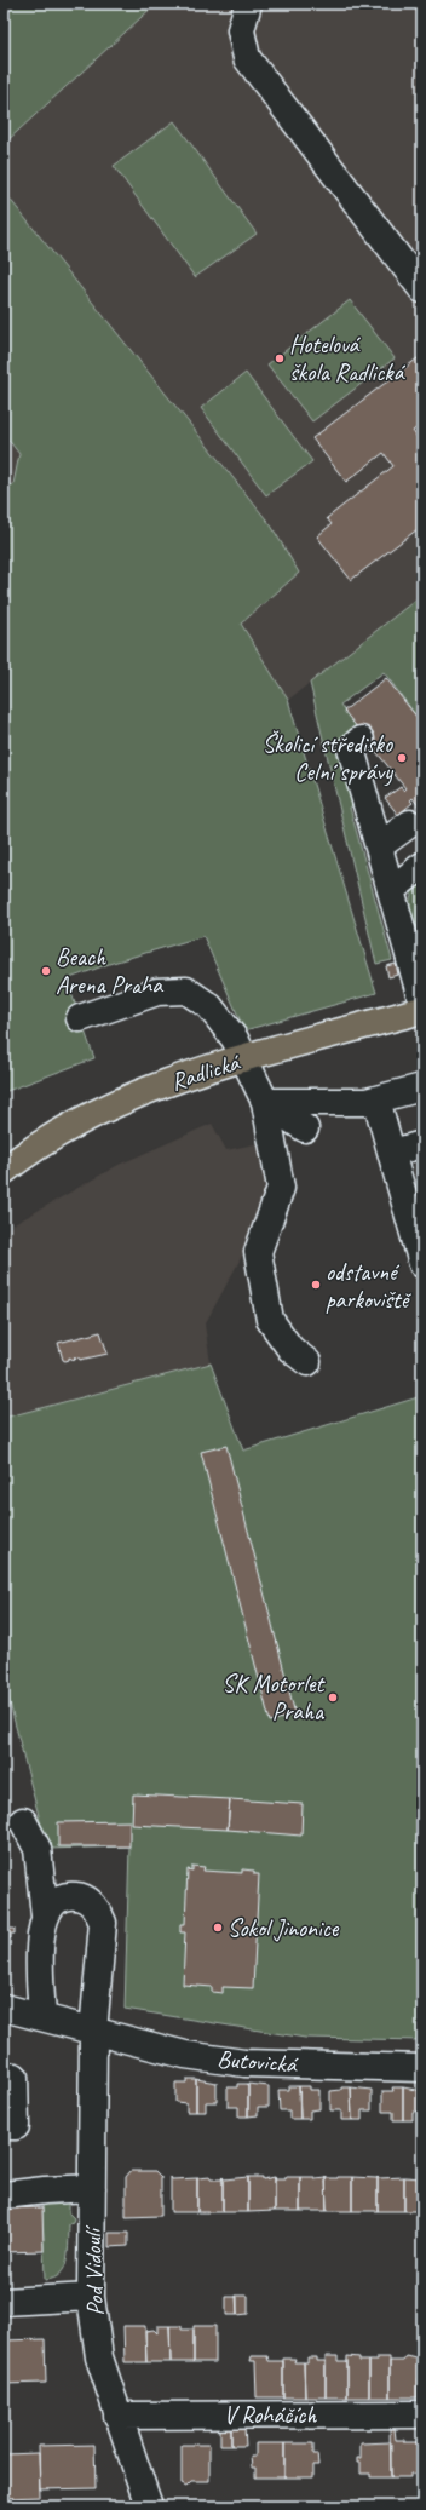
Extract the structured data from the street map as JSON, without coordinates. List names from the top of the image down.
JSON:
{
  "streets": {
    "main road": ["Radlická"],
    "street": ["Butovická", "Pod Vidoulí", "V Roháčích"]
  },
  "crossings": [
    ["Butovická", "Pod Vidoulí"],
    ["Pod Vidoulí", "V Roháčích"]
  ],
  "places": [
    "Hotelová škola Radlická",
    "Školicí středisko Celní správy",
    "Beach Arena Praha",
    "odstavné parkoviště",
    "SK Motorlet Praha",
    "Sokol Jinonice"
  ]
}
